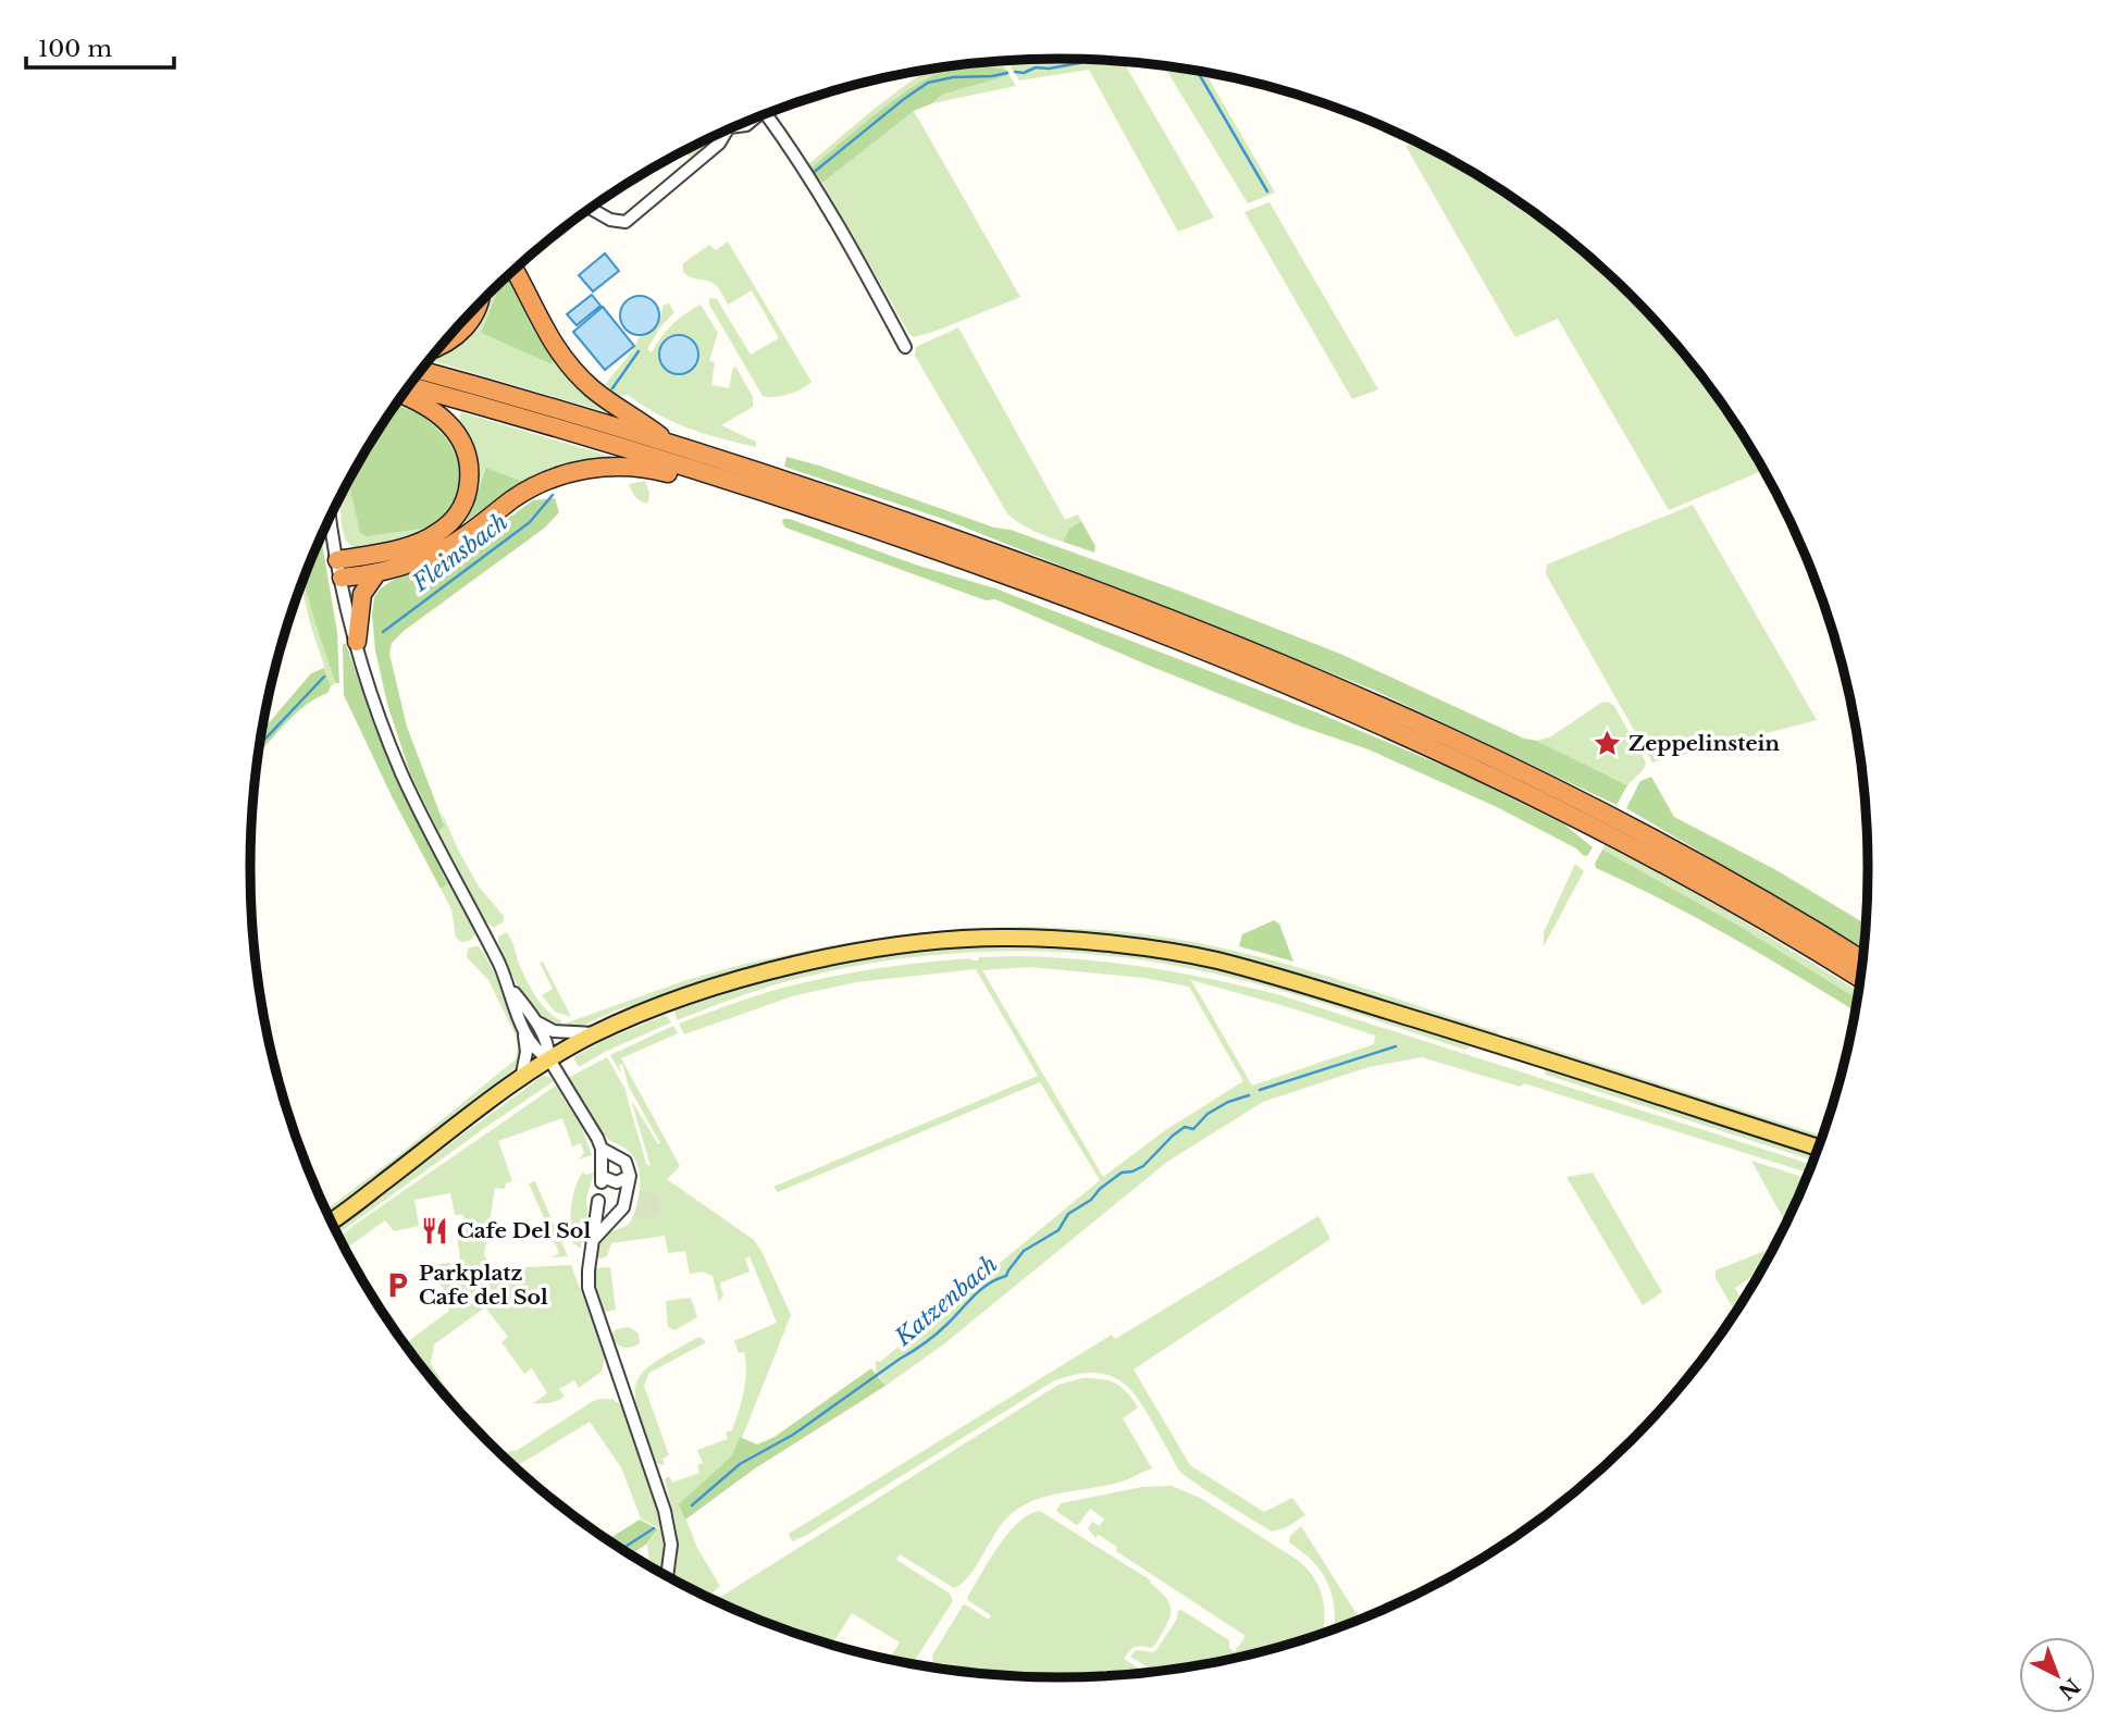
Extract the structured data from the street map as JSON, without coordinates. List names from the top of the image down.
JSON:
{
  "water": ["Fleinsbach", "Katzenbach"],
  "places": {
    "place": ["Zeppelinstein"],
    "restaurant": ["Cafe Del Sol"],
    "parking": ["Parkplatz Cafe del Sol"]
  },
  "scale_bar": "100 m",
  "north": "bottom right"
}
